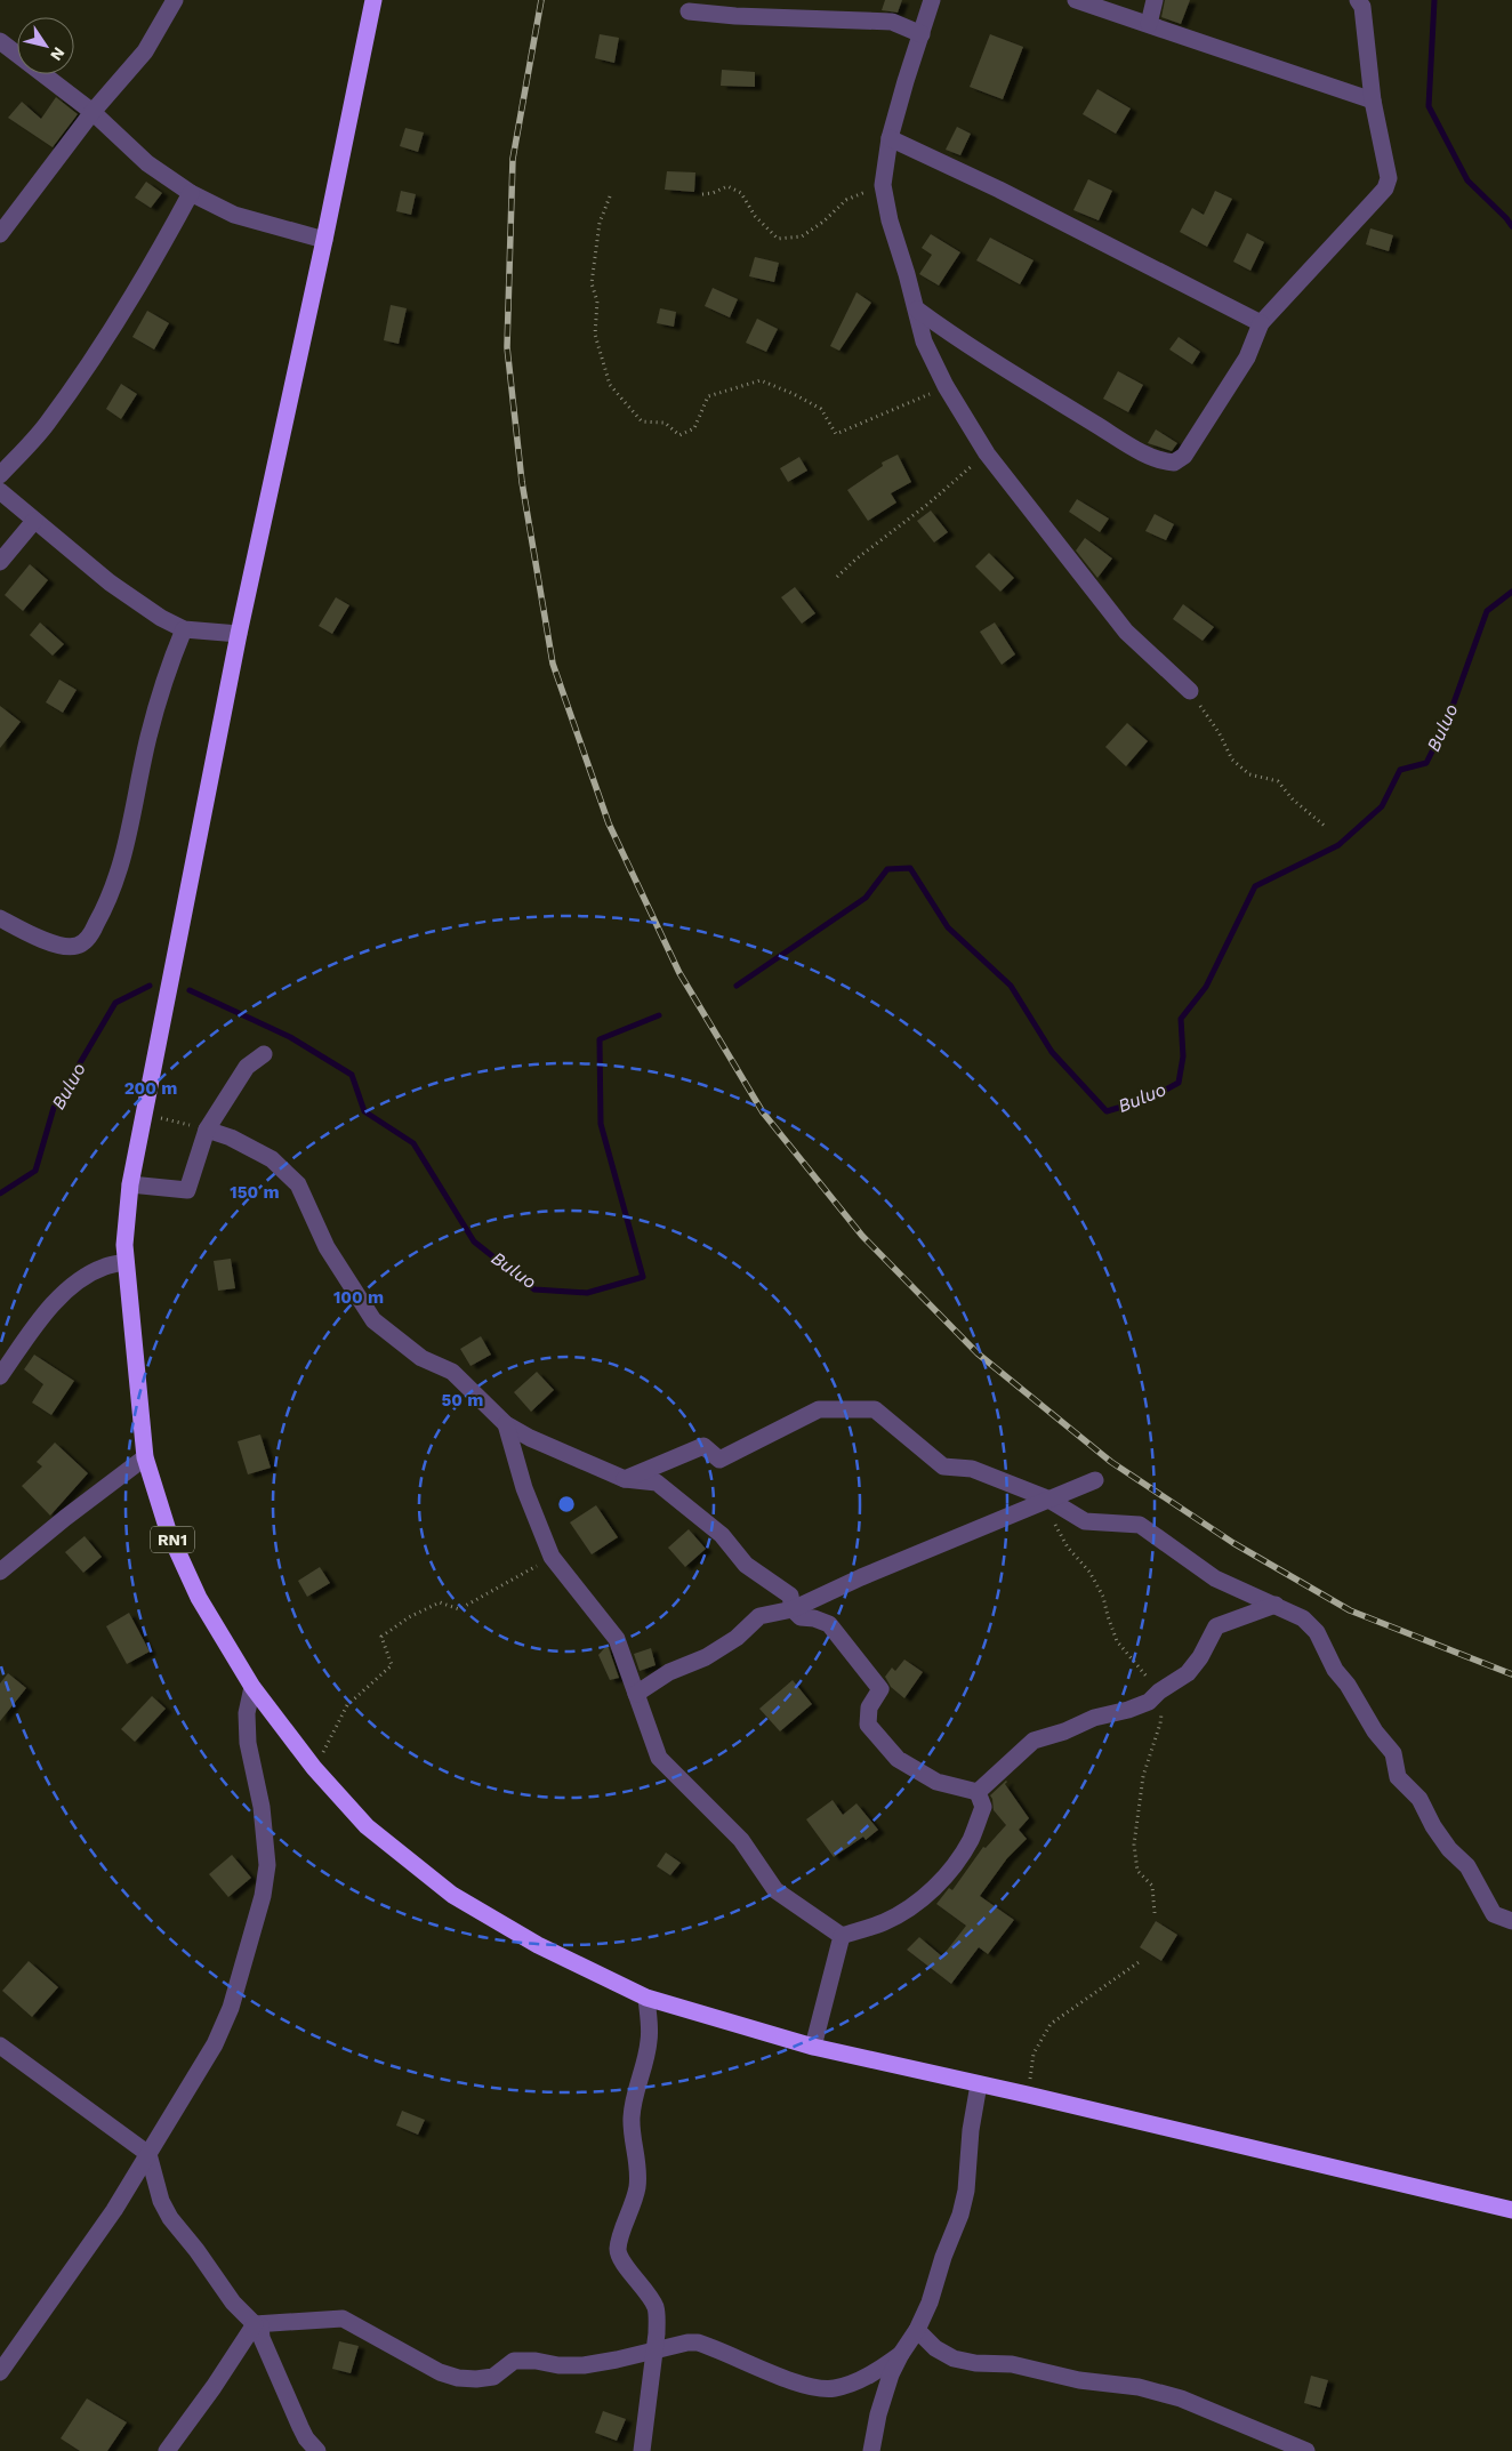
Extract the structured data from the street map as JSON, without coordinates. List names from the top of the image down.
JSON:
{
  "streets": {
    "highway": ["RN1"]
  },
  "water": ["Buluo"],
  "north": "bottom right",
  "rings": [
    "200 m",
    "150 m",
    "100 m",
    "50 m"
  ]
}
